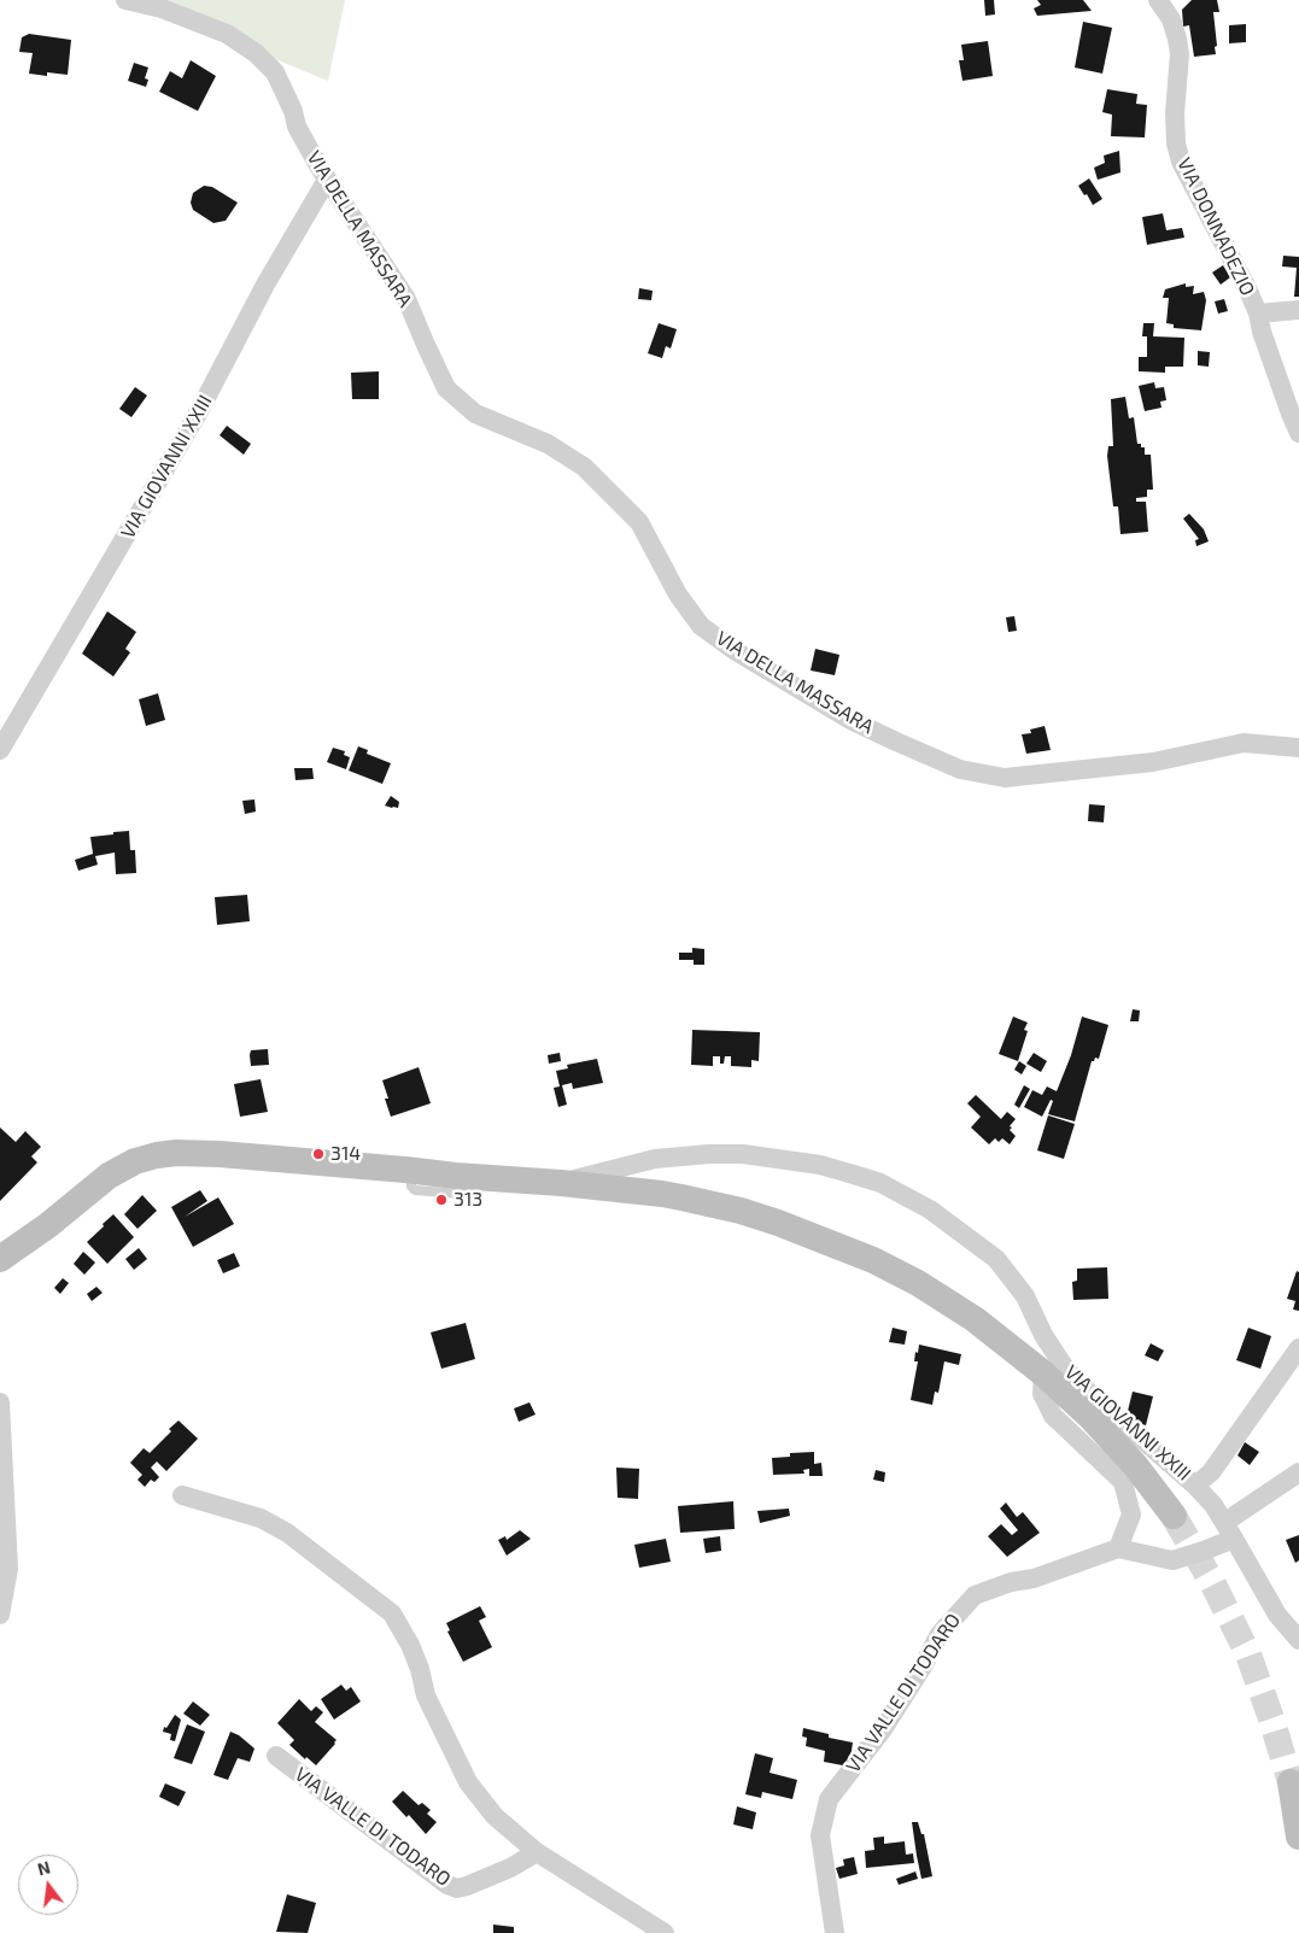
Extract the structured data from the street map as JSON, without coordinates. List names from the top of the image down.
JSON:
{
  "streets": {
    "main road": ["VIA GIOVANNI XXIII"],
    "street": ["VIA DONNADEZIO", "VIA DELLA MASSARA", "VIA VALLE DI TODARO"]
  },
  "crossings": [
    ["VIA DELLA MASSARA", "VIA GIOVANNI XXIII"]
  ],
  "places": ["314", "313"],
  "north": "top"
}
